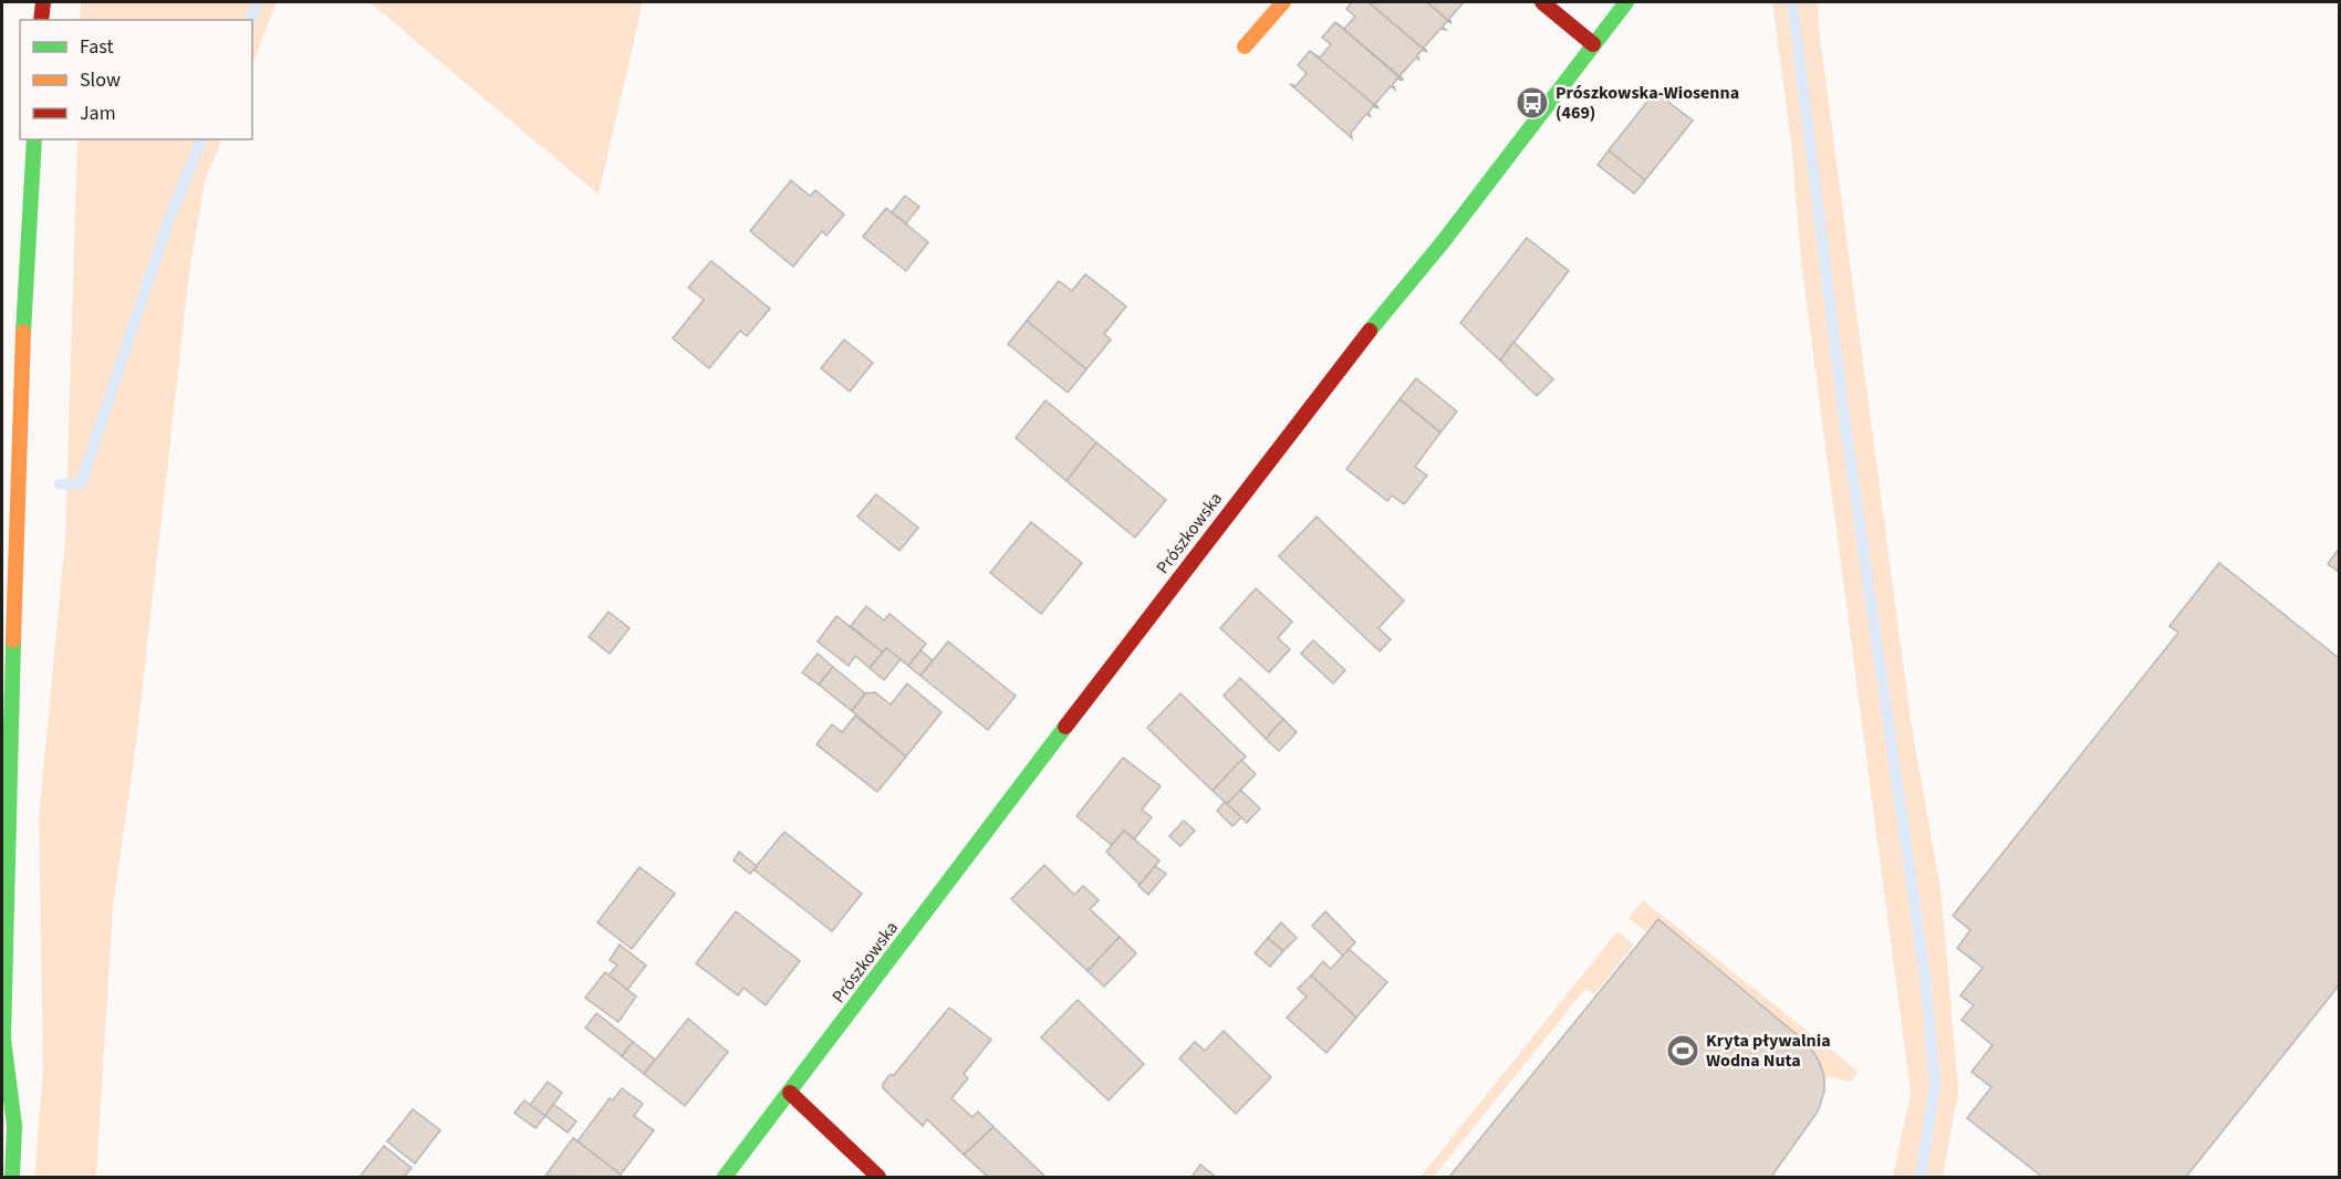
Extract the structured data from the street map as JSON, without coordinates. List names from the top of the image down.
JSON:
{
  "streets": {
    "main road": ["Prószkowska"]
  },
  "places": {
    "bus stop": ["Prószkowska-Wiosenna (469)"],
    "sports": ["Kryta pływalnia Wodna Nuta"]
  },
  "legend": ["Fast", "Slow", "Jam"]
}
